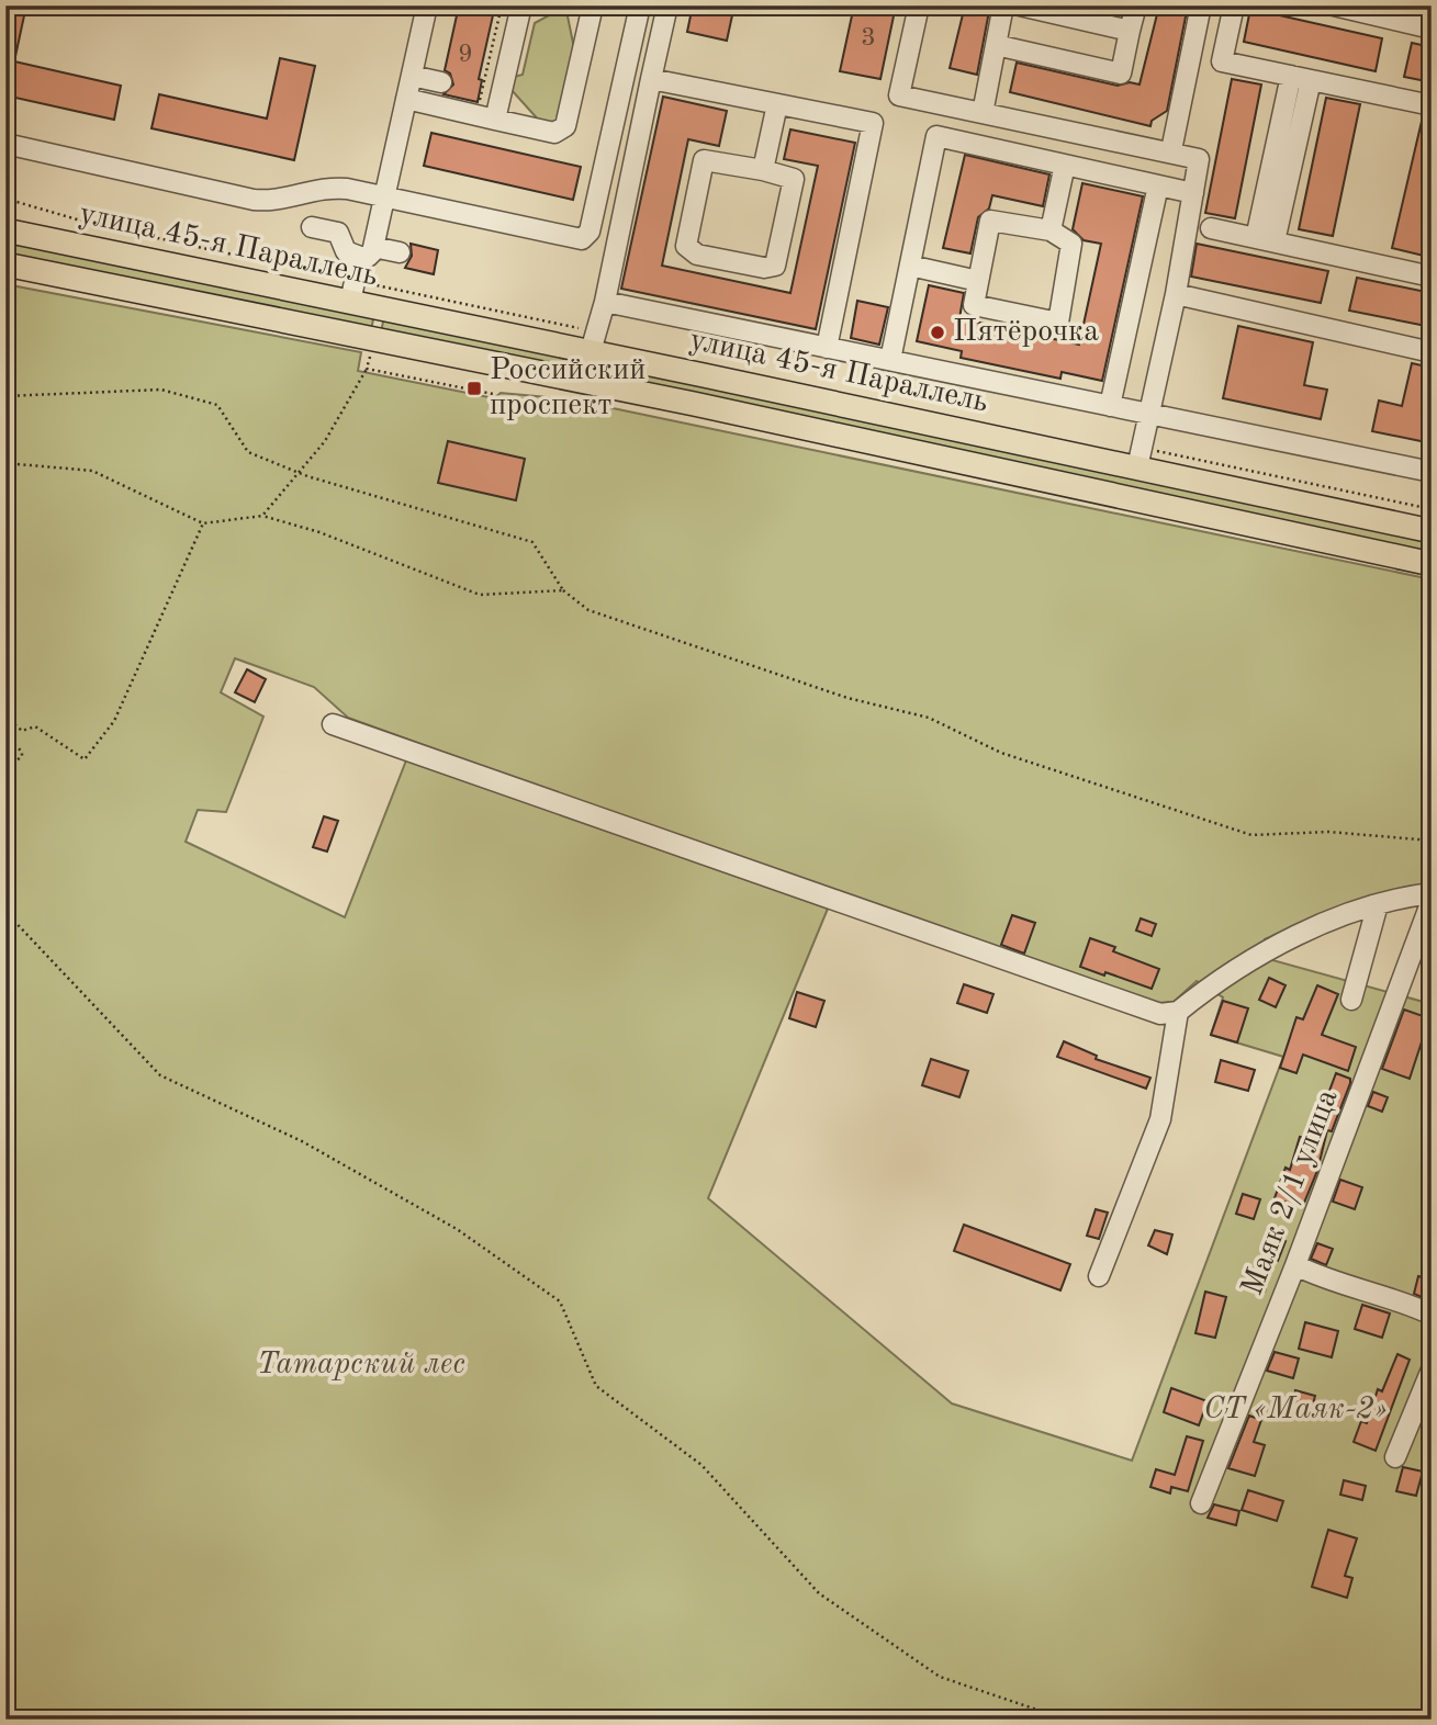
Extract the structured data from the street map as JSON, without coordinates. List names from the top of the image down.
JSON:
{
  "streets": {
    "main road": ["улица 45-я Параллель"],
    "street": ["Маяк 2/1 улица"]
  },
  "parks": ["Татарский лес", "СТ «Маяк-2»"],
  "places": {
    "other": ["Пятёрочка"],
    "transit": ["Российский проспект"]
  },
  "house_numbers": ["3", "9"]
}
